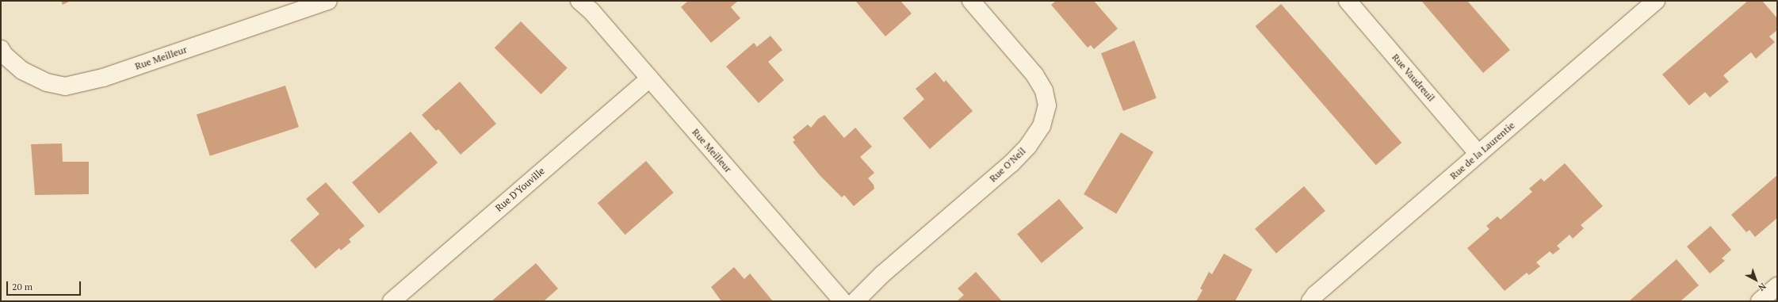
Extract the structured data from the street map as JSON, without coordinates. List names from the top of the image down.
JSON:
{
  "streets": {
    "street": [
      "Rue Meilleur",
      "Rue Vaudreuil",
      "Rue de la Laurentie",
      "Rue O'Neil",
      "Rue D'Youville"
    ]
  },
  "crossings": [
    ["Rue Meilleur", "Rue D'Youville"],
    ["Rue Vaudreuil", "Rue de la Laurentie"]
  ],
  "scale_bar": "20 m",
  "north": "bottom right"
}
